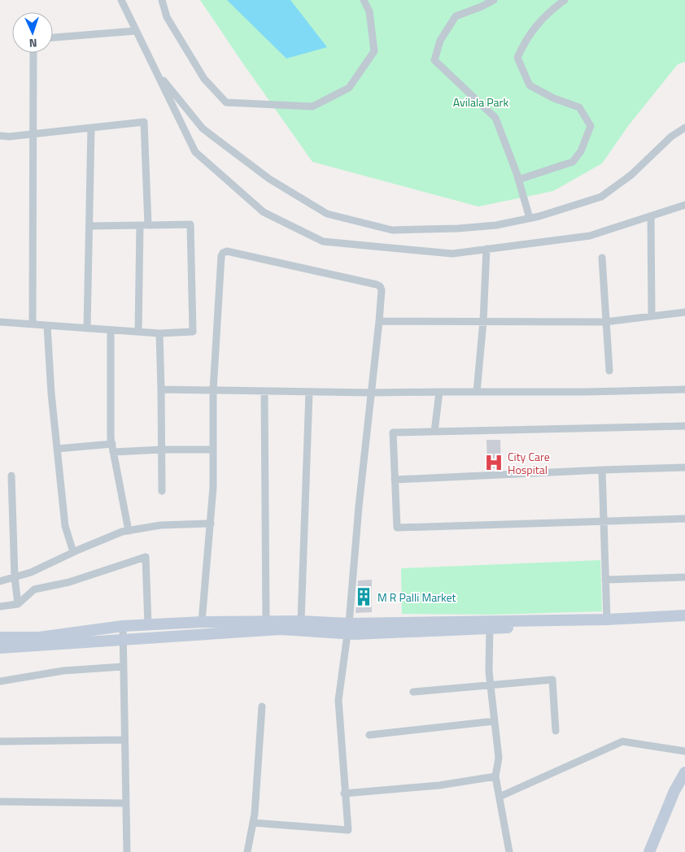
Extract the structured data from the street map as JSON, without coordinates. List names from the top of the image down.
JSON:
{
  "parks": ["Avilala Park"],
  "places": {
    "hospital": ["City Care Hospital"],
    "building": ["M R Palli Market"]
  },
  "north": "bottom"
}
